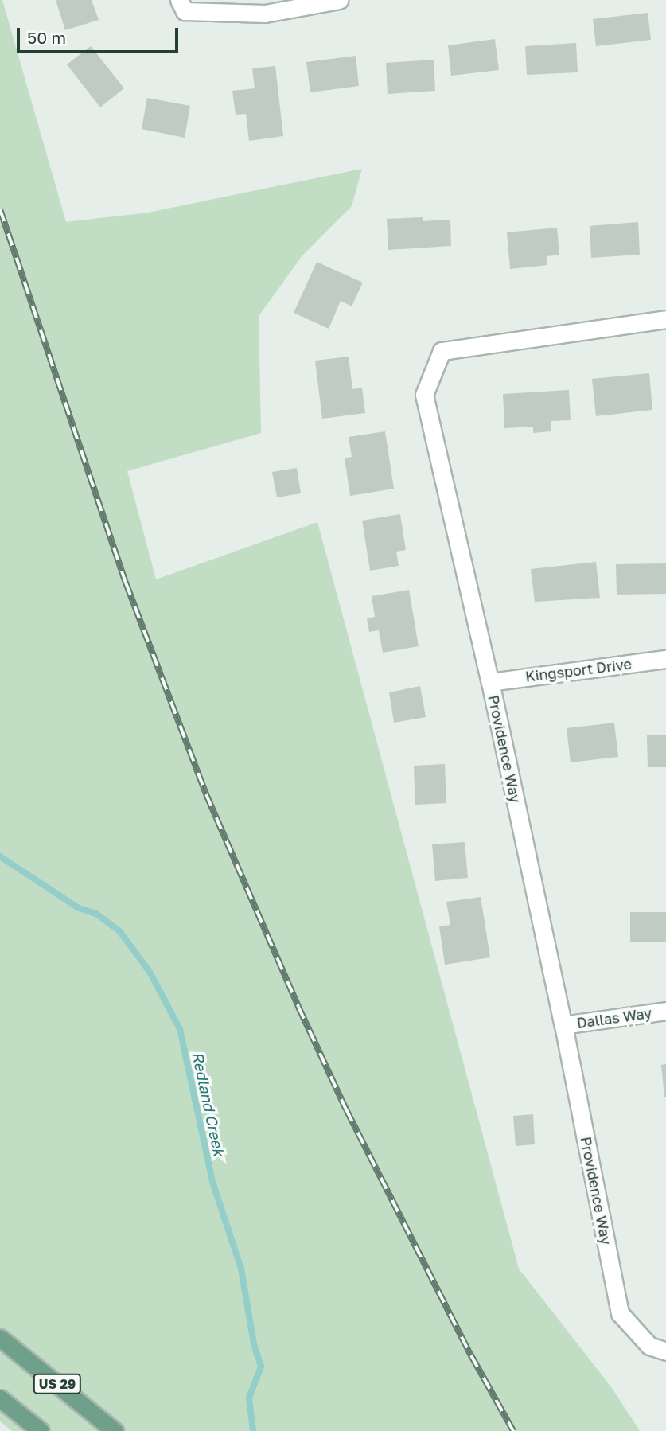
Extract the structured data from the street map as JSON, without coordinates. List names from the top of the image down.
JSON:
{
  "streets": {
    "main road": ["US 29"],
    "street": ["Kingsport Drive", "Providence Way", "Dallas Way"]
  },
  "crossings": [
    ["Kingsport Drive", "Providence Way"],
    ["Providence Way", "Dallas Way"]
  ],
  "water": ["Redland Creek"],
  "scale_bar": "50 m"
}
